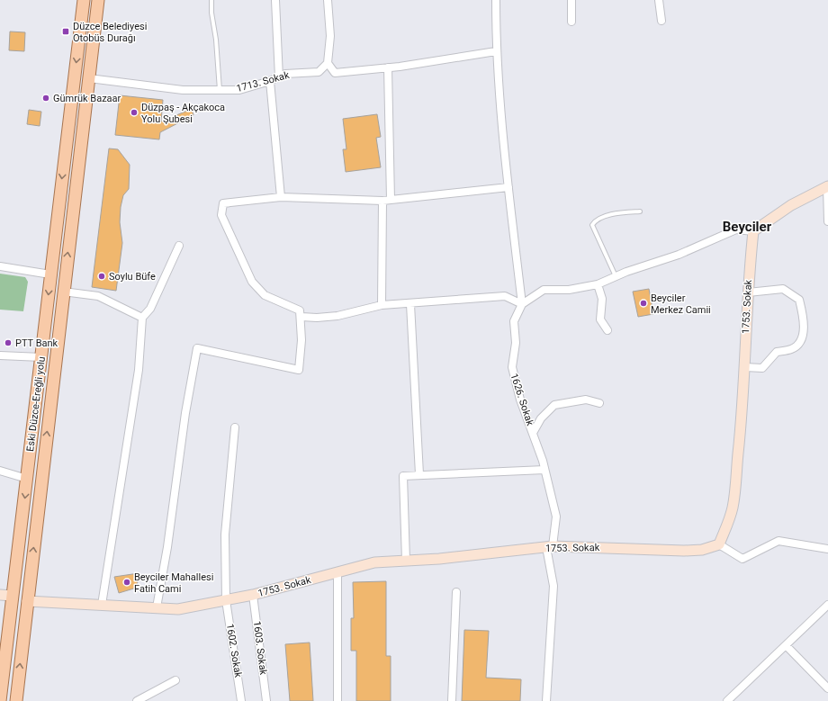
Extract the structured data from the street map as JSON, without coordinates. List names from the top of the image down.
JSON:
{
  "streets": {
    "main road": ["Eski Düzce-Ereğli yolu"],
    "street": [
      "1713. Sokak",
      "1753. Sokak",
      "1626. Sokak",
      "1603. Sokak",
      "1602. Sokak"
    ]
  },
  "crossings": [
    ["1713. Sokak", "Eski Düzce-Ereğli yolu"],
    ["1753. Sokak", "1626. Sokak"],
    ["1753. Sokak", "Eski Düzce-Ereğli yolu"],
    ["1753. Sokak", "1603. Sokak"],
    ["1753. Sokak", "1602. Sokak"]
  ],
  "districts": ["Beyciler"],
  "places": {
    "transit": ["Düzce Belediyesi Otobüs Durağı"],
    "other": [
      "Gümrük Bazaar",
      "Düzpaş - Akçakoca Yolu Şubesi",
      "Soylu Büfe",
      "Beyciler Merkez Camii",
      "PTT Bank",
      "Beyciler Mahallesi Fatih Cami"
    ]
  }
}
